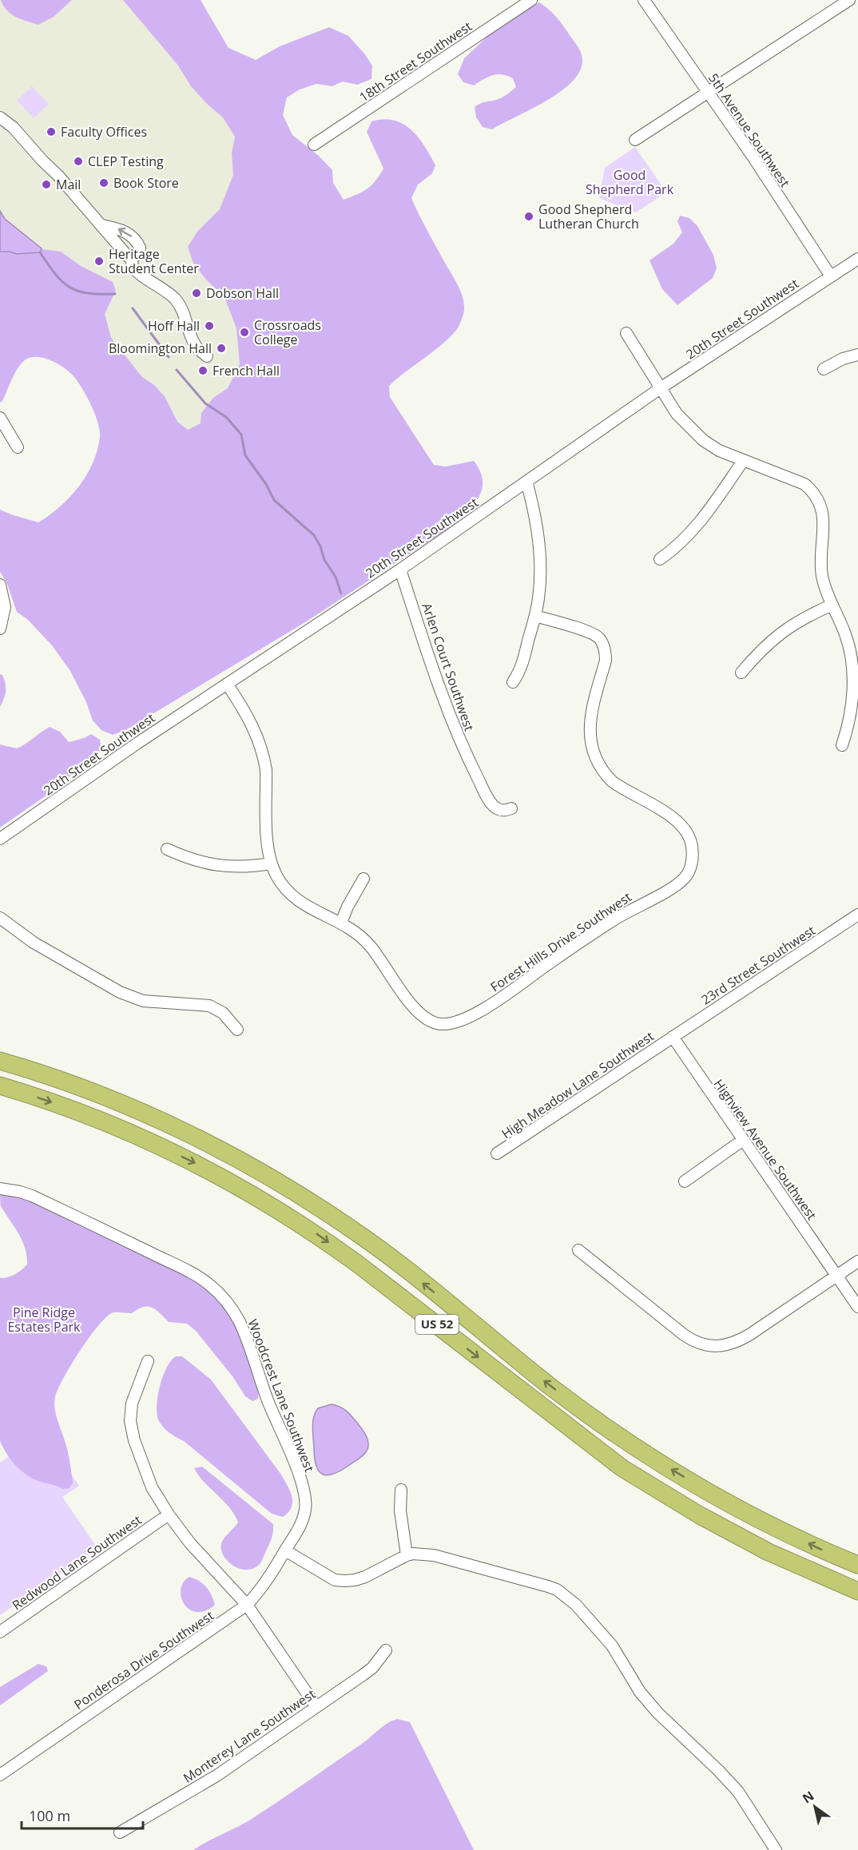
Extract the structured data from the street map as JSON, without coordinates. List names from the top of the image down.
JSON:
{
  "streets": {
    "highway": ["US 52"],
    "street": [
      "18th Street Southwest",
      "5th Avenue Southwest",
      "20th Street Southwest",
      "Arlen Court Southwest",
      "Forest Hills Drive Southwest",
      "23rd Street Southwest",
      "High Meadow Lane Southwest",
      "Highview Avenue Southwest",
      "Woodcrest Lane Southwest",
      "Redwood Lane Southwest",
      "Ponderosa Drive Southwest",
      "Monterey Lane Southwest"
    ]
  },
  "crossings": [
    ["5th Avenue Southwest", "20th Street Southwest"],
    ["20th Street Southwest", "Arlen Court Southwest"],
    ["20th Street Southwest", "Forest Hills Drive Southwest"],
    ["23rd Street Southwest", "High Meadow Lane Southwest"],
    ["23rd Street Southwest", "Highview Avenue Southwest"],
    ["High Meadow Lane Southwest", "Highview Avenue Southwest"],
    ["Woodcrest Lane Southwest", "Ponderosa Drive Southwest"]
  ],
  "parks": ["Good Shepherd Park", "Pine Ridge Estates Park"],
  "places": [
    "Faculty Offices",
    "CLEP Testing",
    "Book Store",
    "Mail",
    "Good Shepherd Lutheran Church",
    "Heritage Student Center",
    "Dobson Hall",
    "Hoff Hall",
    "Crossroads College",
    "Bloomington Hall",
    "French Hall"
  ],
  "scale_bar": "100 m",
  "north": "top left"
}
